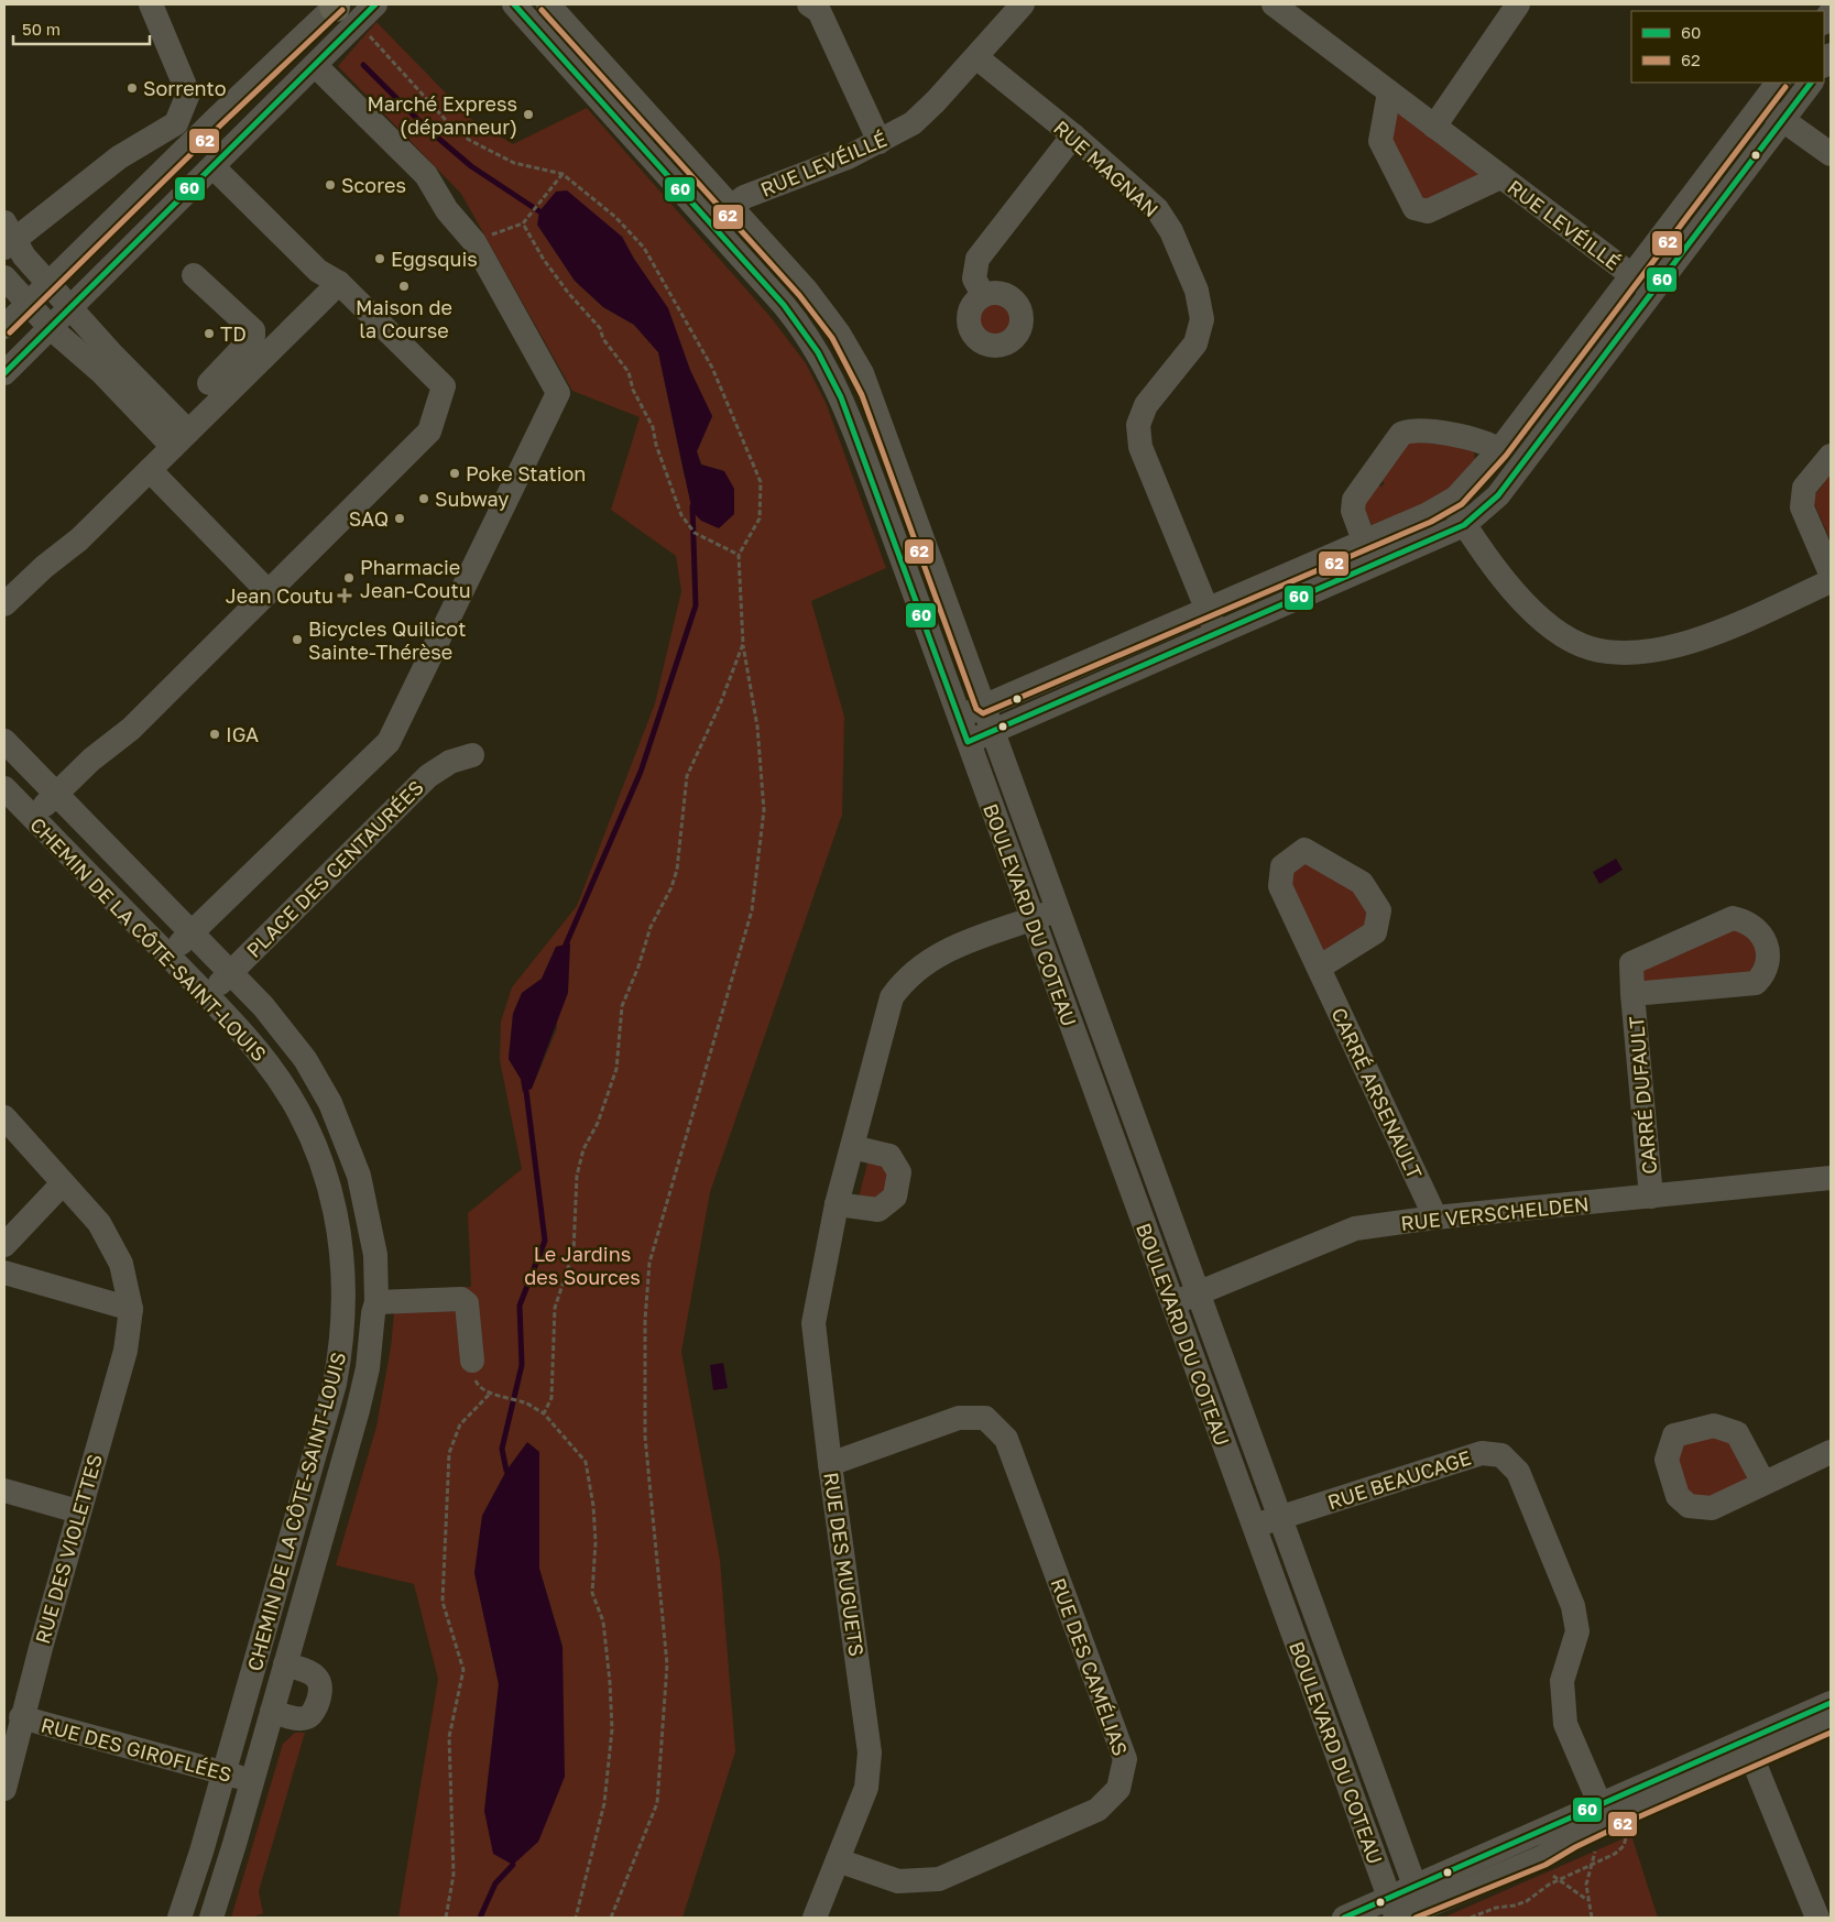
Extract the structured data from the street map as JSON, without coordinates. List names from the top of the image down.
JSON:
{
  "streets": {
    "street": [
      "RUE LEVÉILLÉ",
      "RUE MAGNAN",
      "PLACE DES CENTAURÉES",
      "BOULEVARD DU COTEAU",
      "CHEMIN DE LA CÔTE-SAINT-LOUIS",
      "CARRÉ ARSENAULT",
      "CARRÉ DUFAULT",
      "RUE VERSCHELDEN",
      "RUE BEAUCAGE",
      "RUE DES VIOLETTES",
      "RUE DES MUGUETS",
      "RUE DES CAMÉLIAS",
      "RUE DES GIROFLÉES"
    ]
  },
  "crossings": [
    ["RUE LEVÉILLÉ", "RUE MAGNAN"],
    ["RUE LEVÉILLÉ", "BOULEVARD DU COTEAU"],
    ["PLACE DES CENTAURÉES", "CHEMIN DE LA CÔTE-SAINT-LOUIS"],
    ["BOULEVARD DU COTEAU", "RUE VERSCHELDEN"],
    ["BOULEVARD DU COTEAU", "RUE BEAUCAGE"],
    ["BOULEVARD DU COTEAU", "RUE DES MUGUETS"],
    ["CHEMIN DE LA CÔTE-SAINT-LOUIS", "RUE DES GIROFLÉES"],
    ["CARRÉ ARSENAULT", "RUE VERSCHELDEN"],
    ["CARRÉ DUFAULT", "RUE VERSCHELDEN"],
    ["RUE DES VIOLETTES", "RUE DES GIROFLÉES"],
    ["RUE DES MUGUETS", "RUE DES CAMÉLIAS"]
  ],
  "parks": ["Le Jardins des Sources"],
  "places": {
    "other": [
      "Sorrento",
      "Marché Express (dépanneur)",
      "Scores",
      "Eggsquis",
      "Maison de la Course",
      "TD",
      "Poke Station",
      "Subway",
      "SAQ",
      "Pharmacie Jean-Coutu",
      "Bicycles Quilicot Sainte-Thérèse",
      "IGA"
    ],
    "health": ["Jean Coutu"]
  },
  "lines": ["transit line 60", "transit line 62"],
  "legend": ["60", "62"],
  "scale_bar": "50 m"
}
